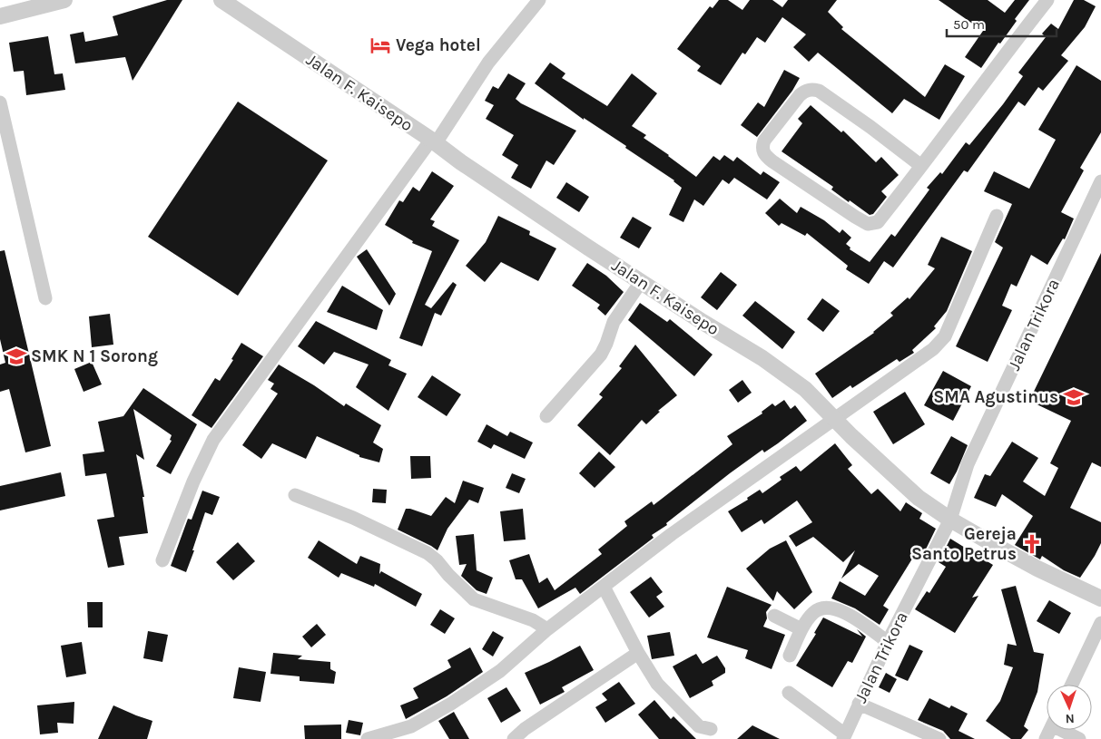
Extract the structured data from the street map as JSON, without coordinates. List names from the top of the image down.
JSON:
{
  "streets": {
    "street": ["Jalan F. Kaisepo", "Jalan Trikora"]
  },
  "crossings": [
    ["Jalan F. Kaisepo", "Jalan Trikora"]
  ],
  "places": {
    "hotel": ["Vega hotel"],
    "school or university": ["SMK N 1 Sorong", "SMA Agustinus"],
    "church": ["Gereja Santo Petrus"]
  },
  "scale_bar": "50 m",
  "north": "bottom"
}
